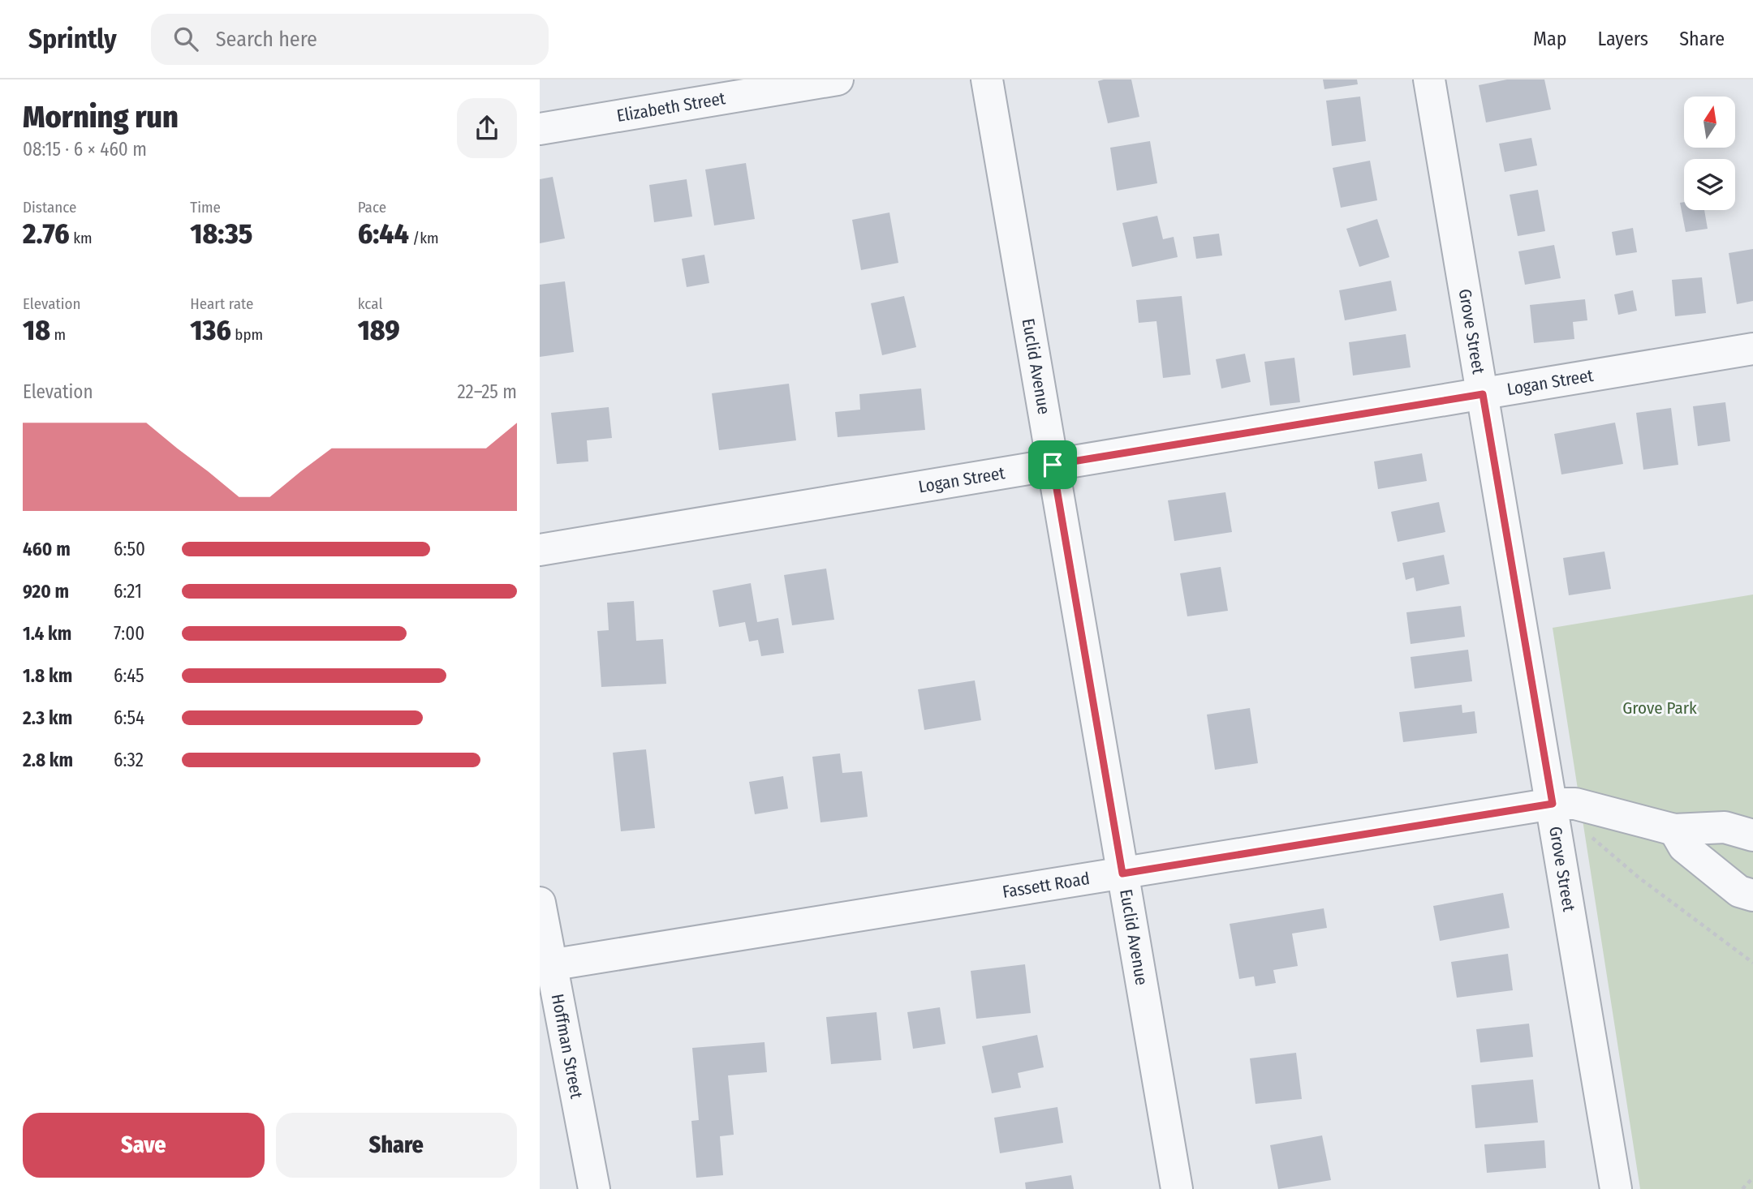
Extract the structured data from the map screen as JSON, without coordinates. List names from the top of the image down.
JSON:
{
  "streets": {
    "street": [
      "Elizabeth Street",
      "Grove Street",
      "Euclid Avenue",
      "Logan Street",
      "Fassett Road",
      "Hoffman Street"
    ]
  },
  "crossings": [
    ["Grove Street", "Logan Street"],
    ["Grove Street", "Fassett Road"],
    ["Euclid Avenue", "Logan Street"],
    ["Euclid Avenue", "Fassett Road"],
    ["Fassett Road", "Hoffman Street"]
  ],
  "parks": ["Grove Park"],
  "north": "top",
  "page": {
    "header": "Sprintly",
    "search": "Search here",
    "nav": ["Map", "Layers", "Share"],
    "heading": ["Morning run", "08:15 · 6 × 460 m"],
    "stats": [
      ["Distance", "2.76 km"],
      ["Time", "18:35"],
      ["Pace", "6:44 /km"],
      ["Elevation", "18 m"],
      ["Heart rate", "136 bpm"],
      ["kcal", "189"]
    ],
    "chart": ["Elevation", "22–25 m"],
    "list": [
      {
        "name": "460 m",
        "note": "6:50"
      },
      {
        "name": "920 m",
        "note": "6:21"
      },
      {
        "name": "1.4 km",
        "note": "7:00"
      },
      {
        "name": "1.8 km",
        "note": "6:45"
      },
      {
        "name": "2.3 km",
        "note": "6:54"
      },
      {
        "name": "2.8 km",
        "note": "6:32"
      }
    ],
    "buttons": ["Save", "Share"]
  }
}
